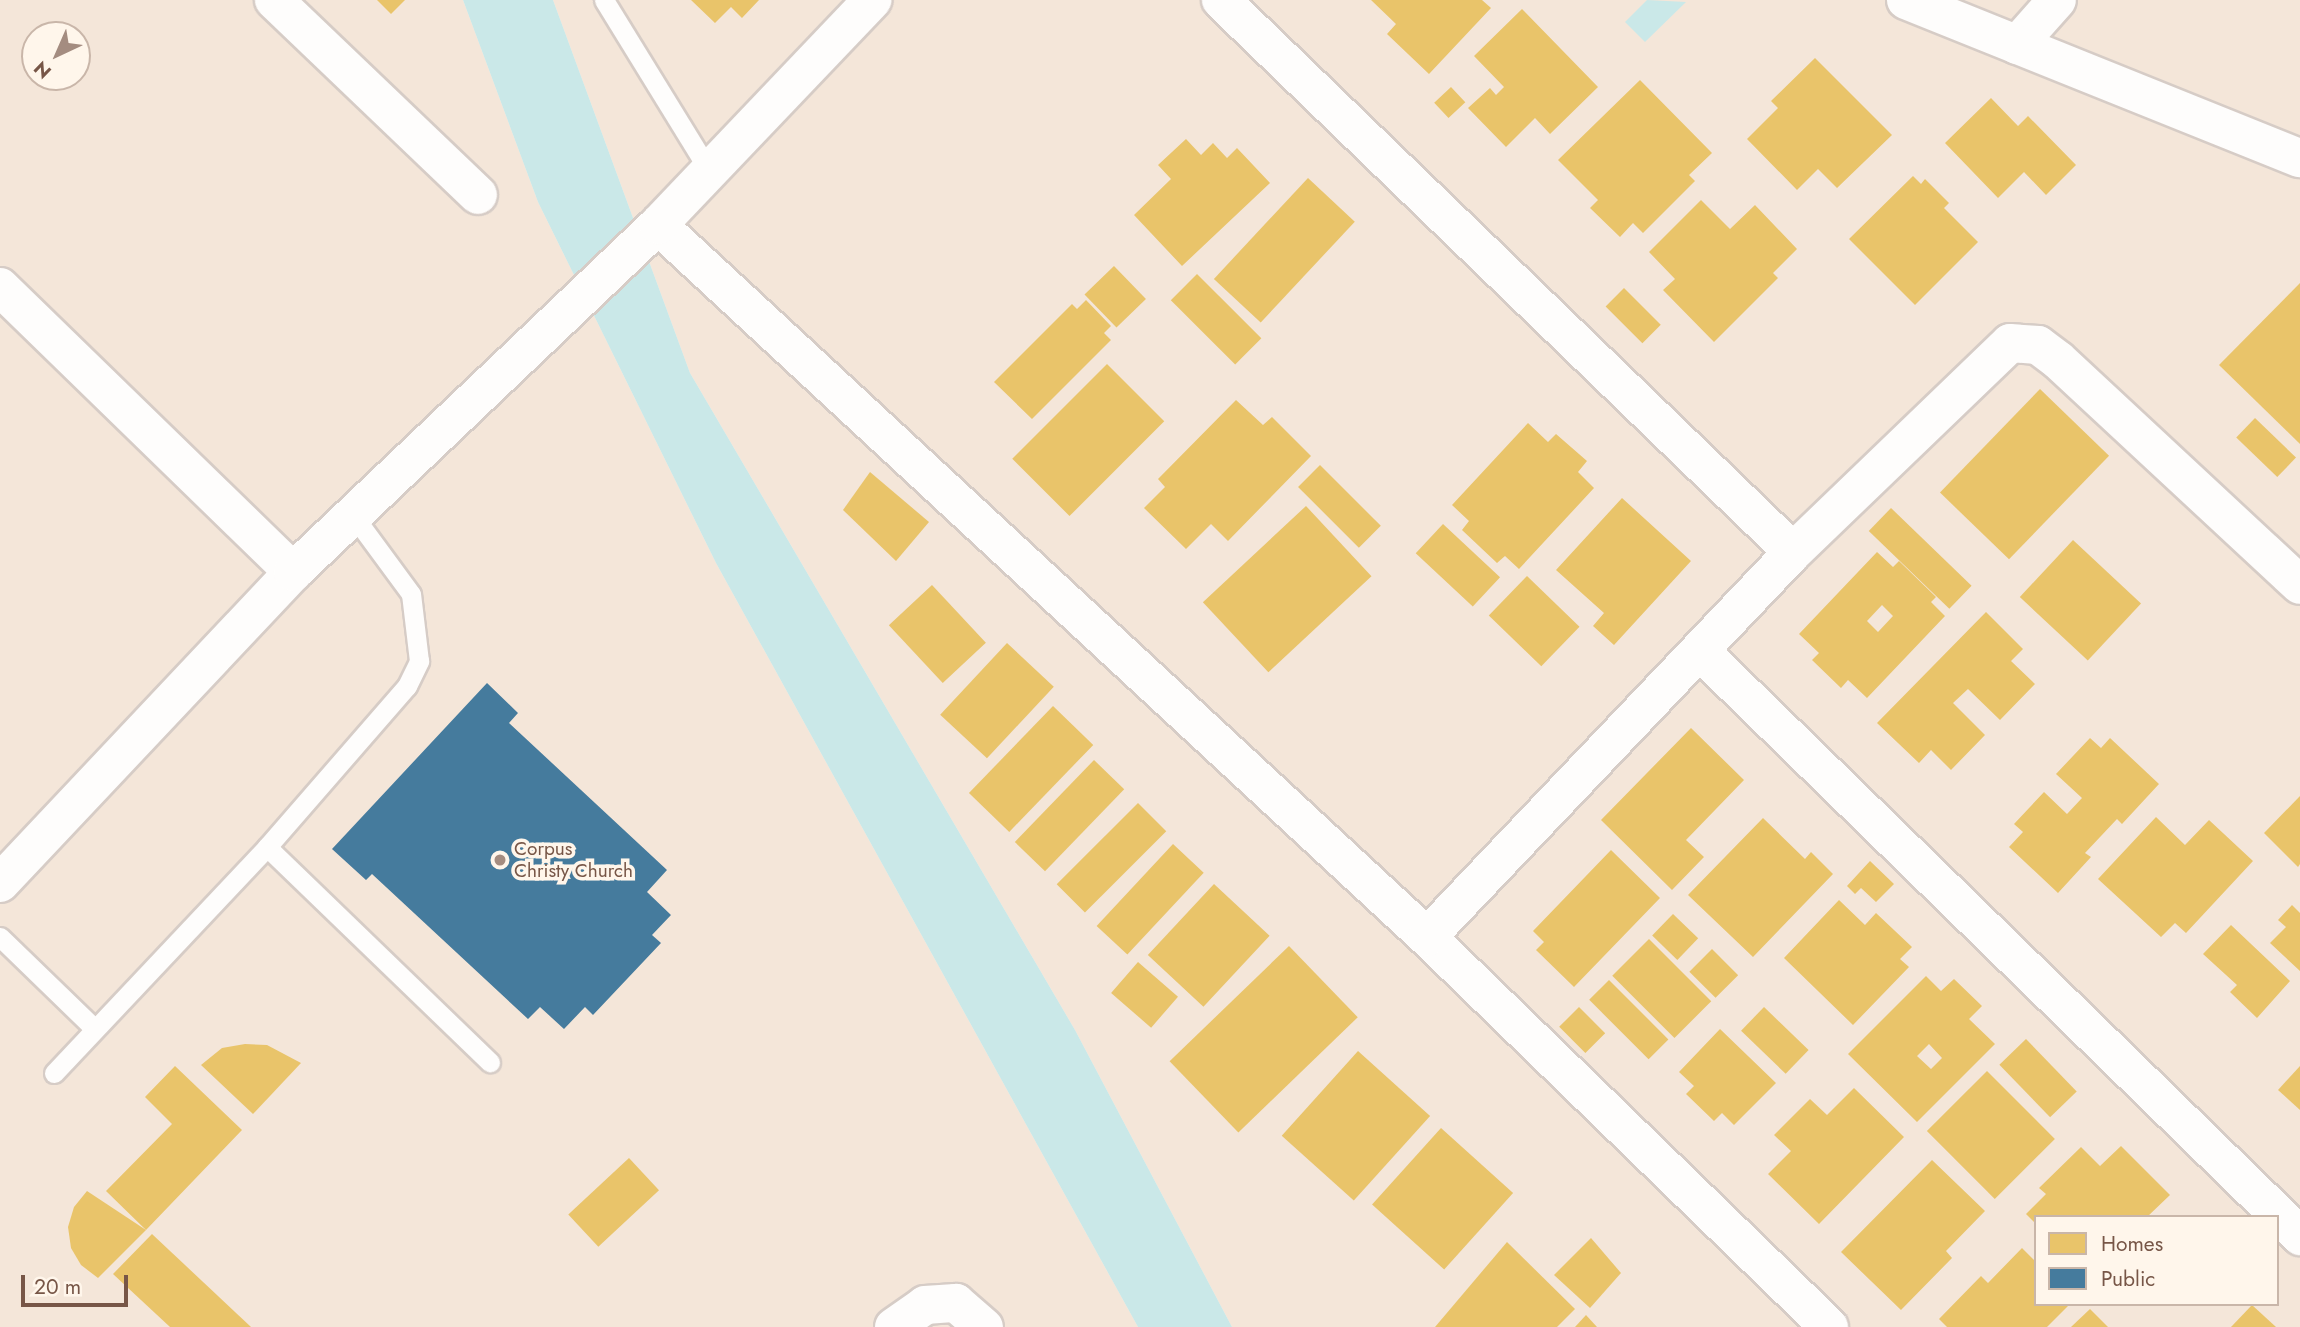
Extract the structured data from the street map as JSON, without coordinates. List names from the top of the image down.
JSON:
{
  "places": ["Corpus Christy Church"],
  "legend": ["Homes", "Public"],
  "scale_bar": "20 m",
  "north": "bottom left"
}
